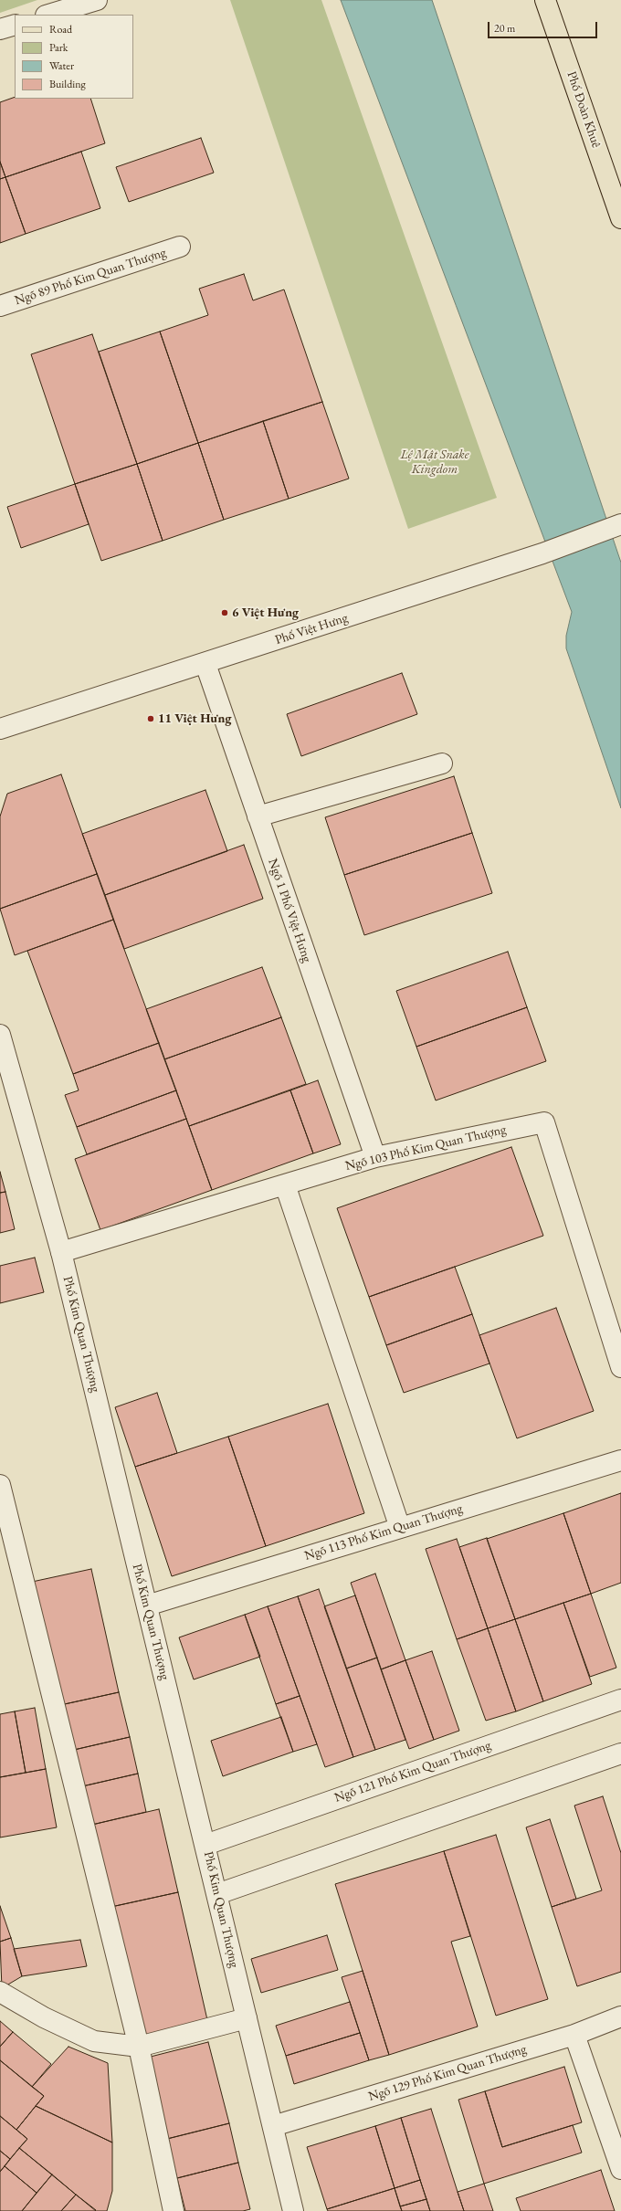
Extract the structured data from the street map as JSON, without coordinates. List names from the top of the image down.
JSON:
{
  "streets": {
    "main road": ["Phố Đoàn Khuê"],
    "street": [
      "Ngõ 89 Phố Kim Quan Thượng",
      "Phố Việt Hưng",
      "Ngõ 1 Phố Việt Hưng",
      "Ngõ 103 Phố Kim Quan Thượng",
      "Phố Kim Quan Thượng",
      "Ngõ 113 Phố Kim Quan Thượng",
      "Ngõ 121 Phố Kim Quan Thượng",
      "Ngõ 129 Phố Kim Quan Thượng"
    ]
  },
  "crossings": [
    ["Phố Việt Hưng", "Ngõ 1 Phố Việt Hưng"],
    ["Ngõ 1 Phố Việt Hưng", "Ngõ 103 Phố Kim Quan Thượng"],
    ["Ngõ 103 Phố Kim Quan Thượng", "Phố Kim Quan Thượng"],
    ["Phố Kim Quan Thượng", "Ngõ 113 Phố Kim Quan Thượng"],
    ["Phố Kim Quan Thượng", "Ngõ 121 Phố Kim Quan Thượng"],
    ["Phố Kim Quan Thượng", "Ngõ 129 Phố Kim Quan Thượng"]
  ],
  "parks": ["Lệ Mật Snake Kingdom"],
  "places": ["6 Việt Hưng", "11 Việt Hưng"],
  "legend": [
    "Road",
    "Park",
    "Water",
    "Building"
  ],
  "scale_bar": "20 m"
}
